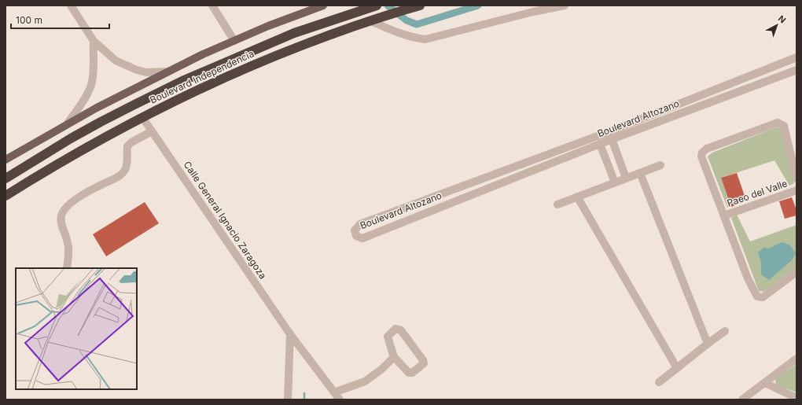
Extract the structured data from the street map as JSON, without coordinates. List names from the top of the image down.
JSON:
{
  "streets": {
    "highway": ["Boulevard Independencia"],
    "street": ["Boulevard Altozano", "Paeo del Valle", "Calle General Ignacio Zaragoza"]
  },
  "crossings": [
    ["Boulevard Independencia", "Calle General Ignacio Zaragoza"]
  ],
  "scale_bar": "100 m",
  "north": "top right"
}
